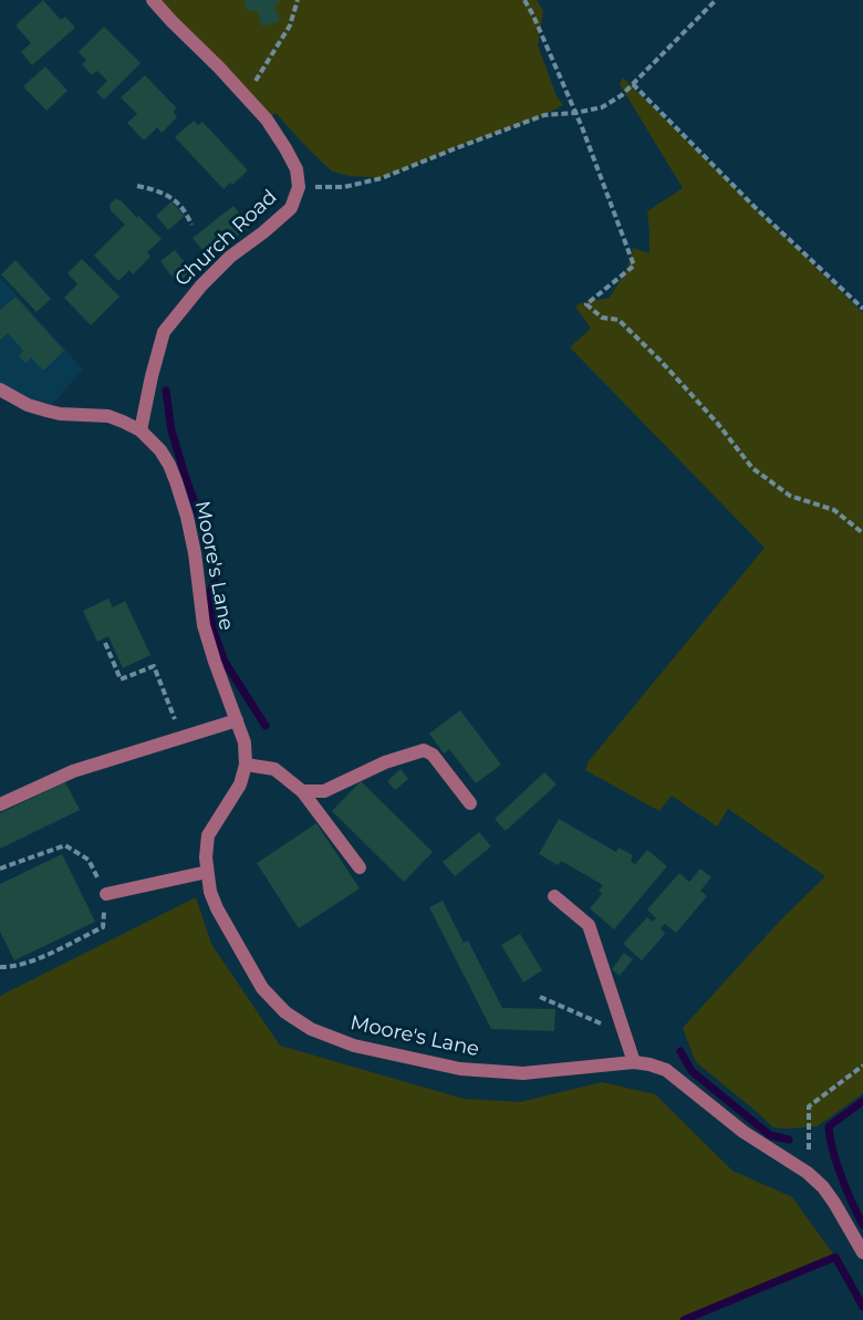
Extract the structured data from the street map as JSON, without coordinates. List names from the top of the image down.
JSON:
{
  "streets": {
    "street": ["Church Road", "Moore's Lane"]
  },
  "crossings": [
    ["Church Road", "Moore's Lane"]
  ]
}
